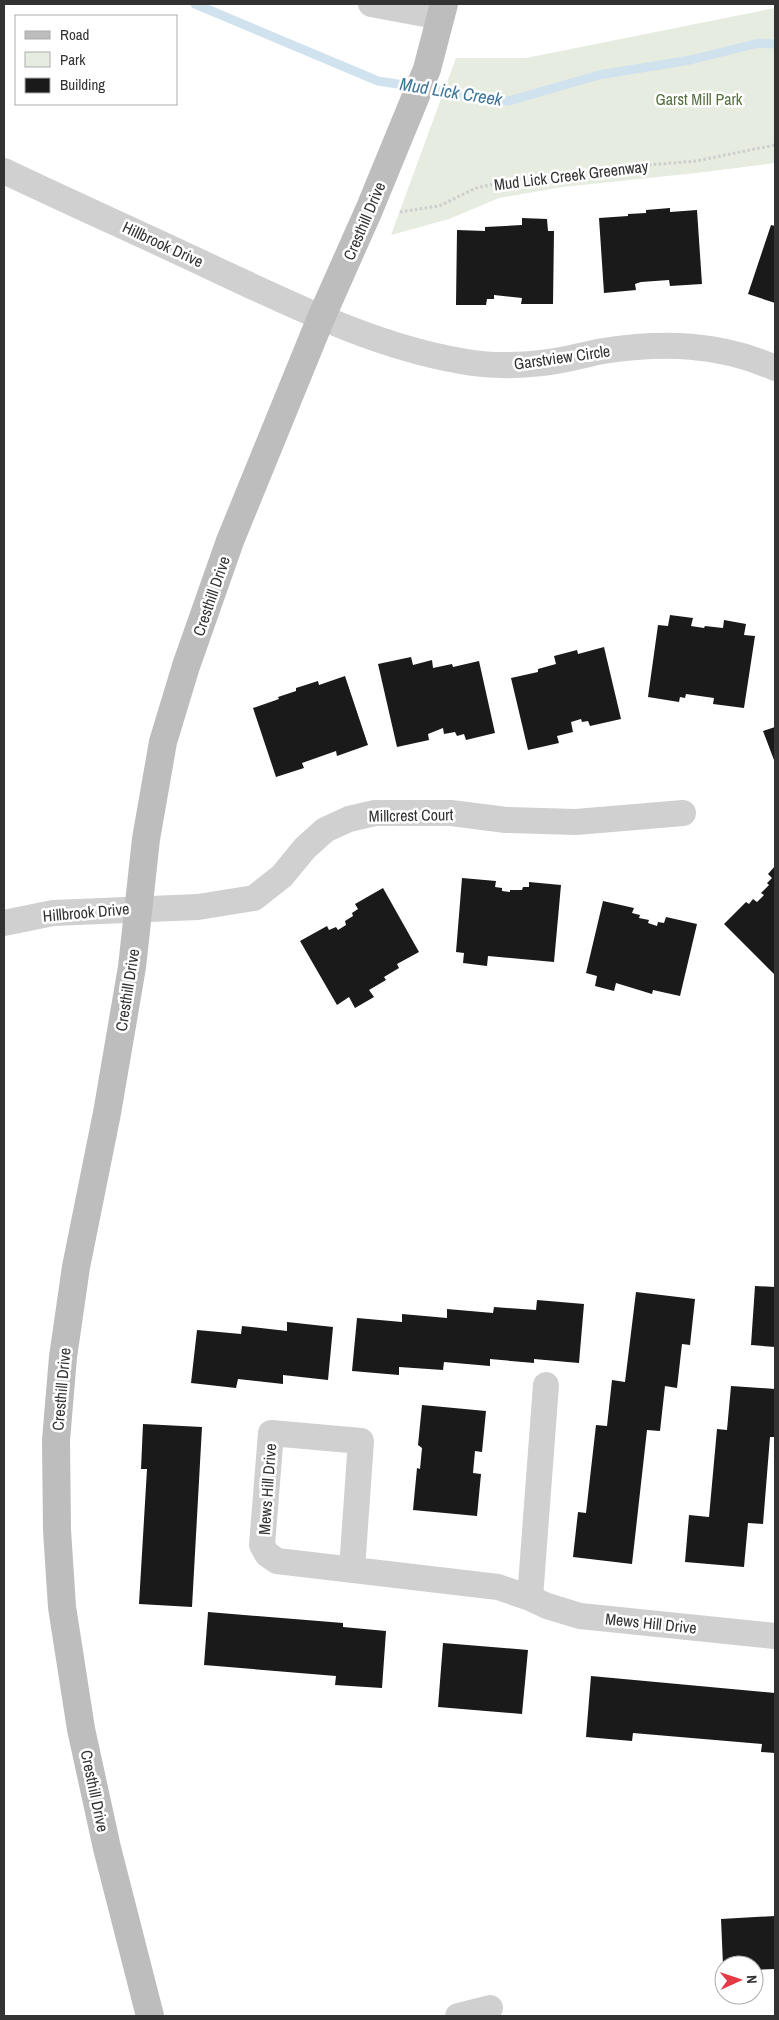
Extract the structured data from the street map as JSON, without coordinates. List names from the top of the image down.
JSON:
{
  "streets": {
    "street": [
      "Cresthill Drive",
      "Hillbrook Drive",
      "Garstview Circle",
      "Millcrest Court",
      "Mews Hill Drive"
    ],
    "path": ["Mud Lick Creek Greenway"]
  },
  "crossings": [
    ["Mud Lick Creek Greenway", "Cresthill Drive"],
    ["Cresthill Drive", "Hillbrook Drive"],
    ["Cresthill Drive", "Garstview Circle"],
    ["Cresthill Drive", "Millcrest Court"],
    ["Hillbrook Drive", "Garstview Circle"],
    ["Hillbrook Drive", "Millcrest Court"]
  ],
  "water": ["Mud Lick Creek"],
  "parks": ["Garst Mill Park"],
  "legend": ["Road", "Park", "Building"],
  "north": "right"
}
